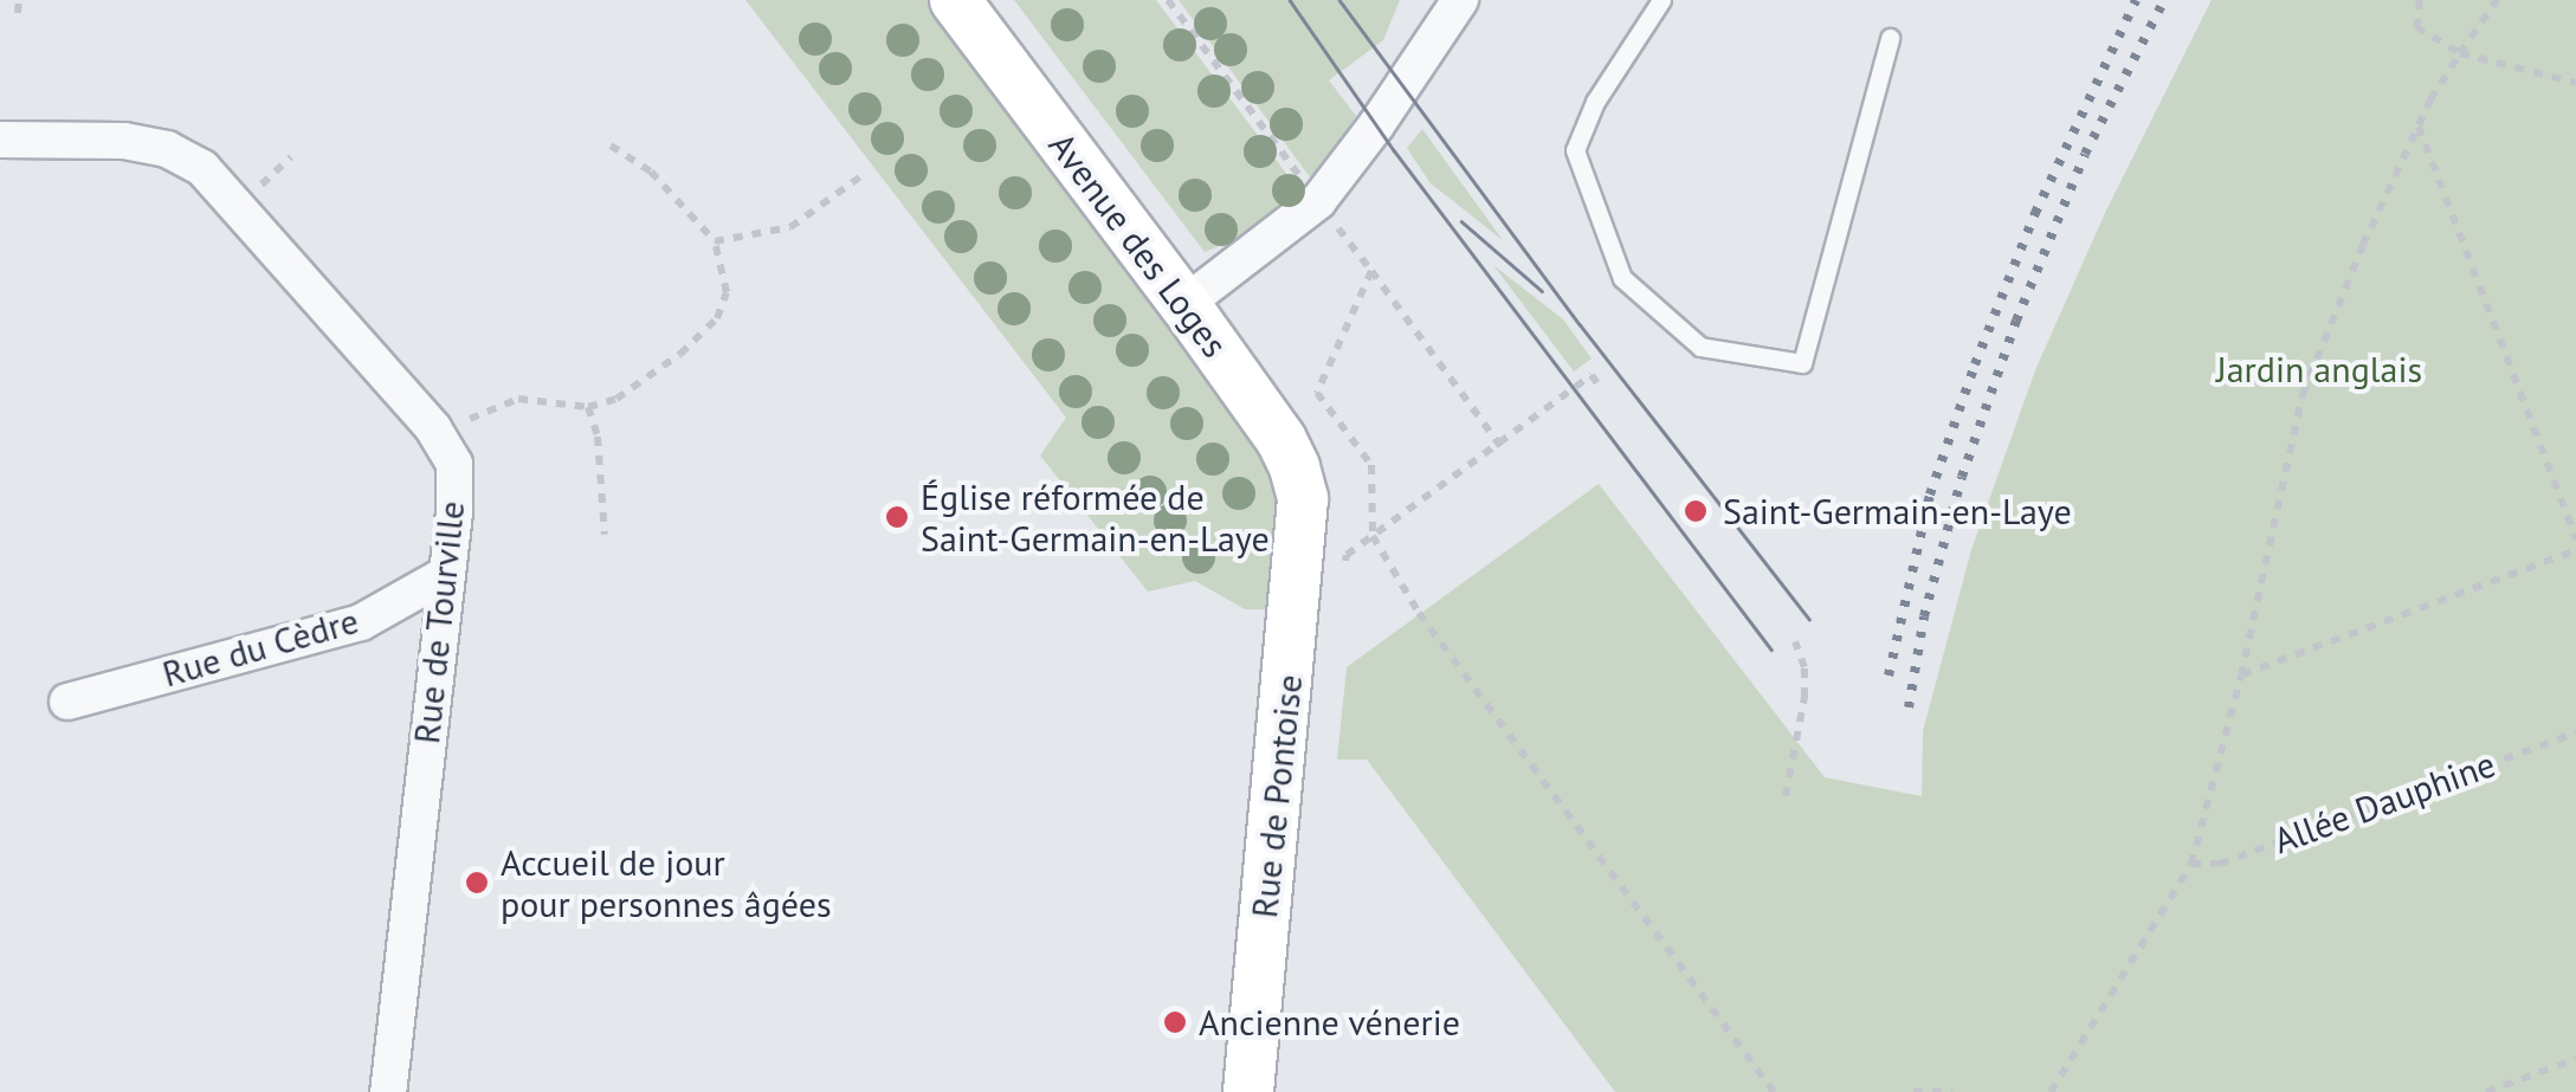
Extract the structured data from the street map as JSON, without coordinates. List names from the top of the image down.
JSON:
{
  "streets": {
    "main road": ["Avenue des Loges", "Rue de Pontoise"],
    "street": ["Rue de Tourville", "Rue du Cèdre"],
    "path": ["Allée Dauphine"]
  },
  "crossings": [
    ["Avenue des Loges", "Rue de Pontoise"],
    ["Rue de Tourville", "Rue du Cèdre"]
  ],
  "parks": ["Jardin anglais"],
  "places": [
    "Saint-Germain-en-Laye",
    "Église réformée de Saint-Germain-en-Laye",
    "Accueil de jour pour personnes âgées",
    "Ancienne vénerie"
  ]
}
